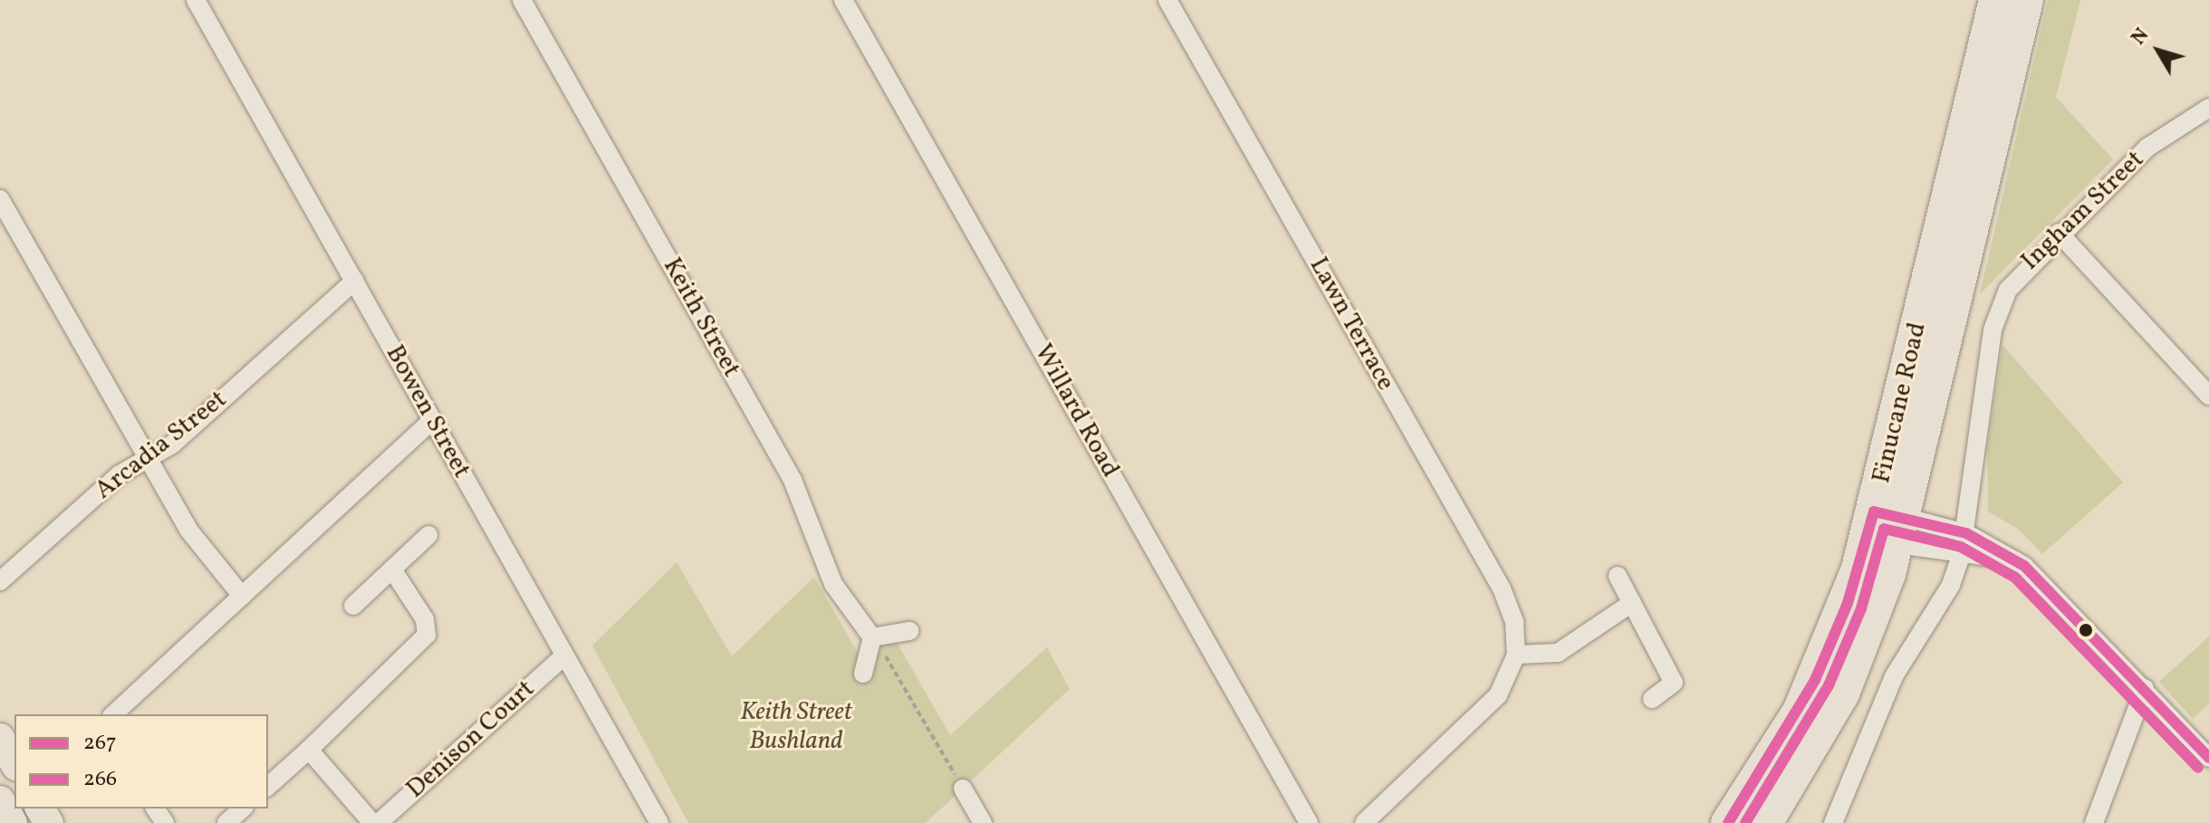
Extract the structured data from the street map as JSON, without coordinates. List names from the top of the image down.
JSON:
{
  "streets": {
    "highway": ["Finucane Road"],
    "street": [
      "Ingham Street",
      "Keith Street",
      "Lawn Terrace",
      "Willard Road",
      "Bowen Street",
      "Arcadia Street",
      "Denison Court"
    ]
  },
  "crossings": [
    ["Bowen Street", "Arcadia Street"],
    ["Bowen Street", "Denison Court"]
  ],
  "parks": ["Keith Street Bushland"],
  "lines": ["transit line 267", "transit line 266"],
  "legend": ["267", "266"],
  "north": "top left"
}
